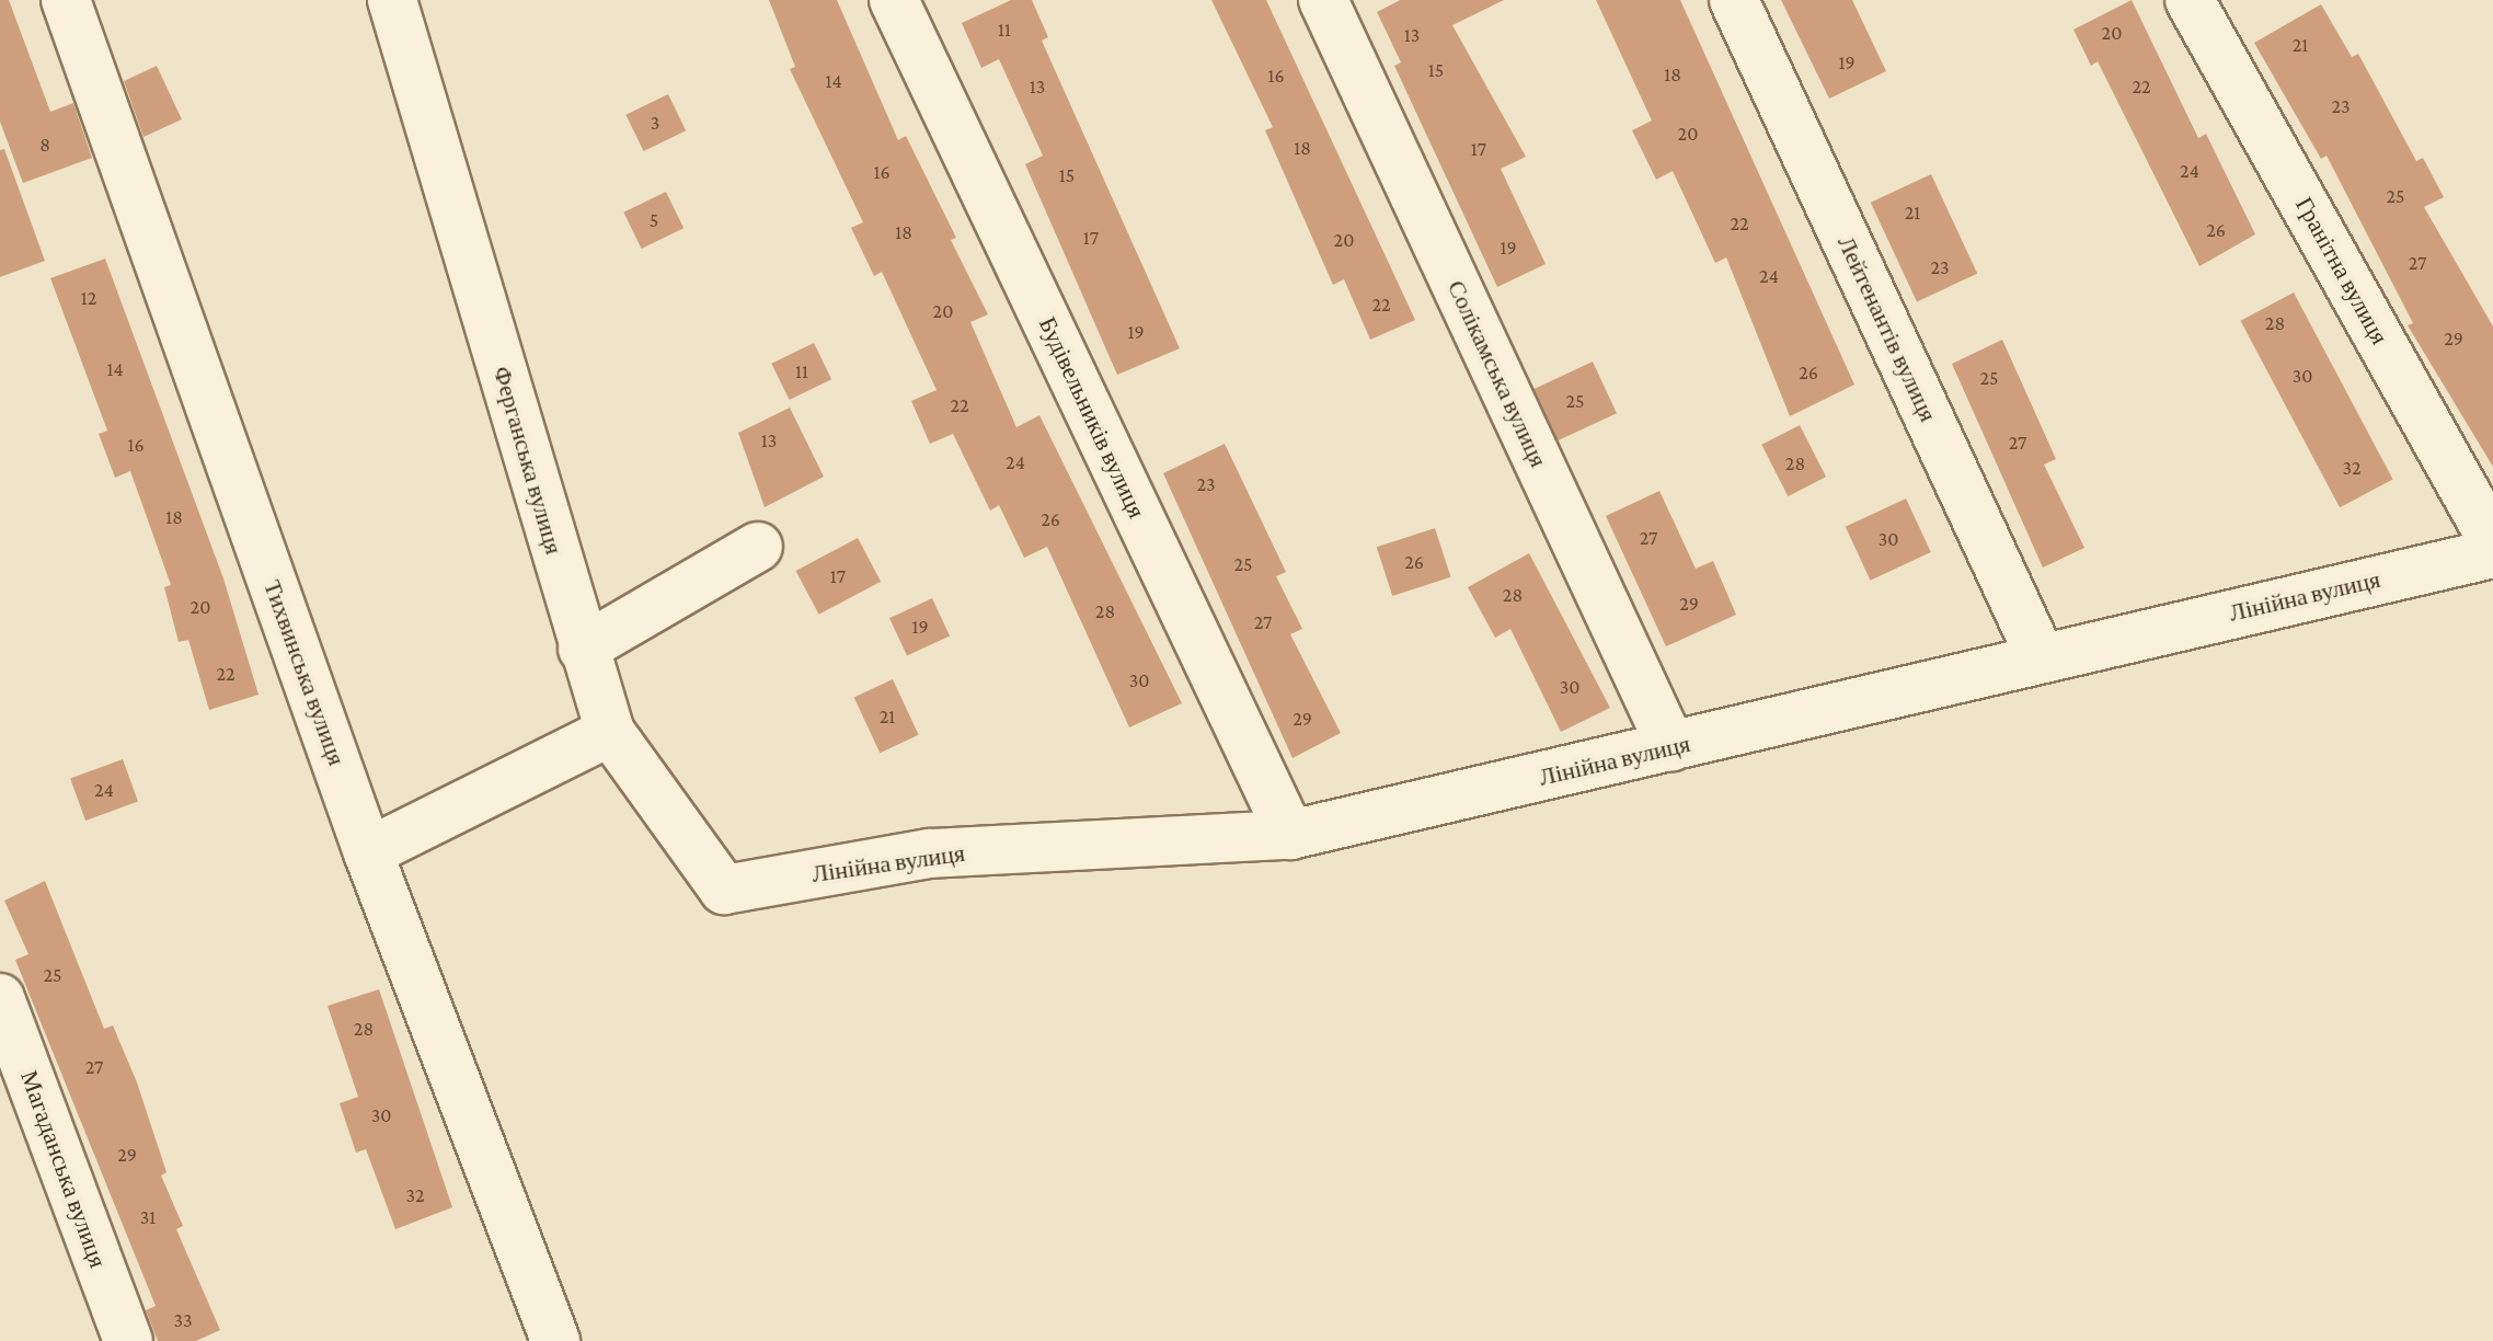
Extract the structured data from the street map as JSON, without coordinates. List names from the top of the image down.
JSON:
{
  "streets": {
    "street": [
      "Гранітна вулиця",
      "Лейтенантів вулиця",
      "Солікамська вулиця",
      "Будівельників вулиця",
      "Ферганська вулиця",
      "Лінійна вулиця",
      "Тихвинська вулиця",
      "Магаданська вулиця"
    ]
  },
  "crossings": [
    ["Лейтенантів вулиця", "Лінійна вулиця"],
    ["Солікамська вулиця", "Лінійна вулиця"],
    ["Будівельників вулиця", "Лінійна вулиця"],
    ["Ферганська вулиця", "Лінійна вулиця"]
  ],
  "house_numbers": [
    "11",
    "20",
    "13",
    "21",
    "19",
    "15",
    "18",
    "16",
    "14",
    "13",
    "22",
    "23",
    "3",
    "20",
    "8",
    "18",
    "17",
    "24",
    "16",
    "15",
    "25",
    "21",
    "5",
    "22",
    "26",
    "18",
    "17",
    "20",
    "19",
    "27",
    "23",
    "24",
    "12",
    "22",
    "20",
    "28",
    "19",
    "29",
    "14",
    "11",
    "26",
    "30",
    "25",
    "25",
    "22",
    "13",
    "27",
    "16",
    "24",
    "28",
    "32",
    "23",
    "18",
    "26",
    "27",
    "30",
    "26",
    "25",
    "17",
    "28",
    "29",
    "20",
    "28",
    "27",
    "19",
    "22",
    "30",
    "30",
    "21",
    "29",
    "24",
    "25",
    "28",
    "27",
    "30",
    "29",
    "32",
    "31",
    "33"
  ]
}
